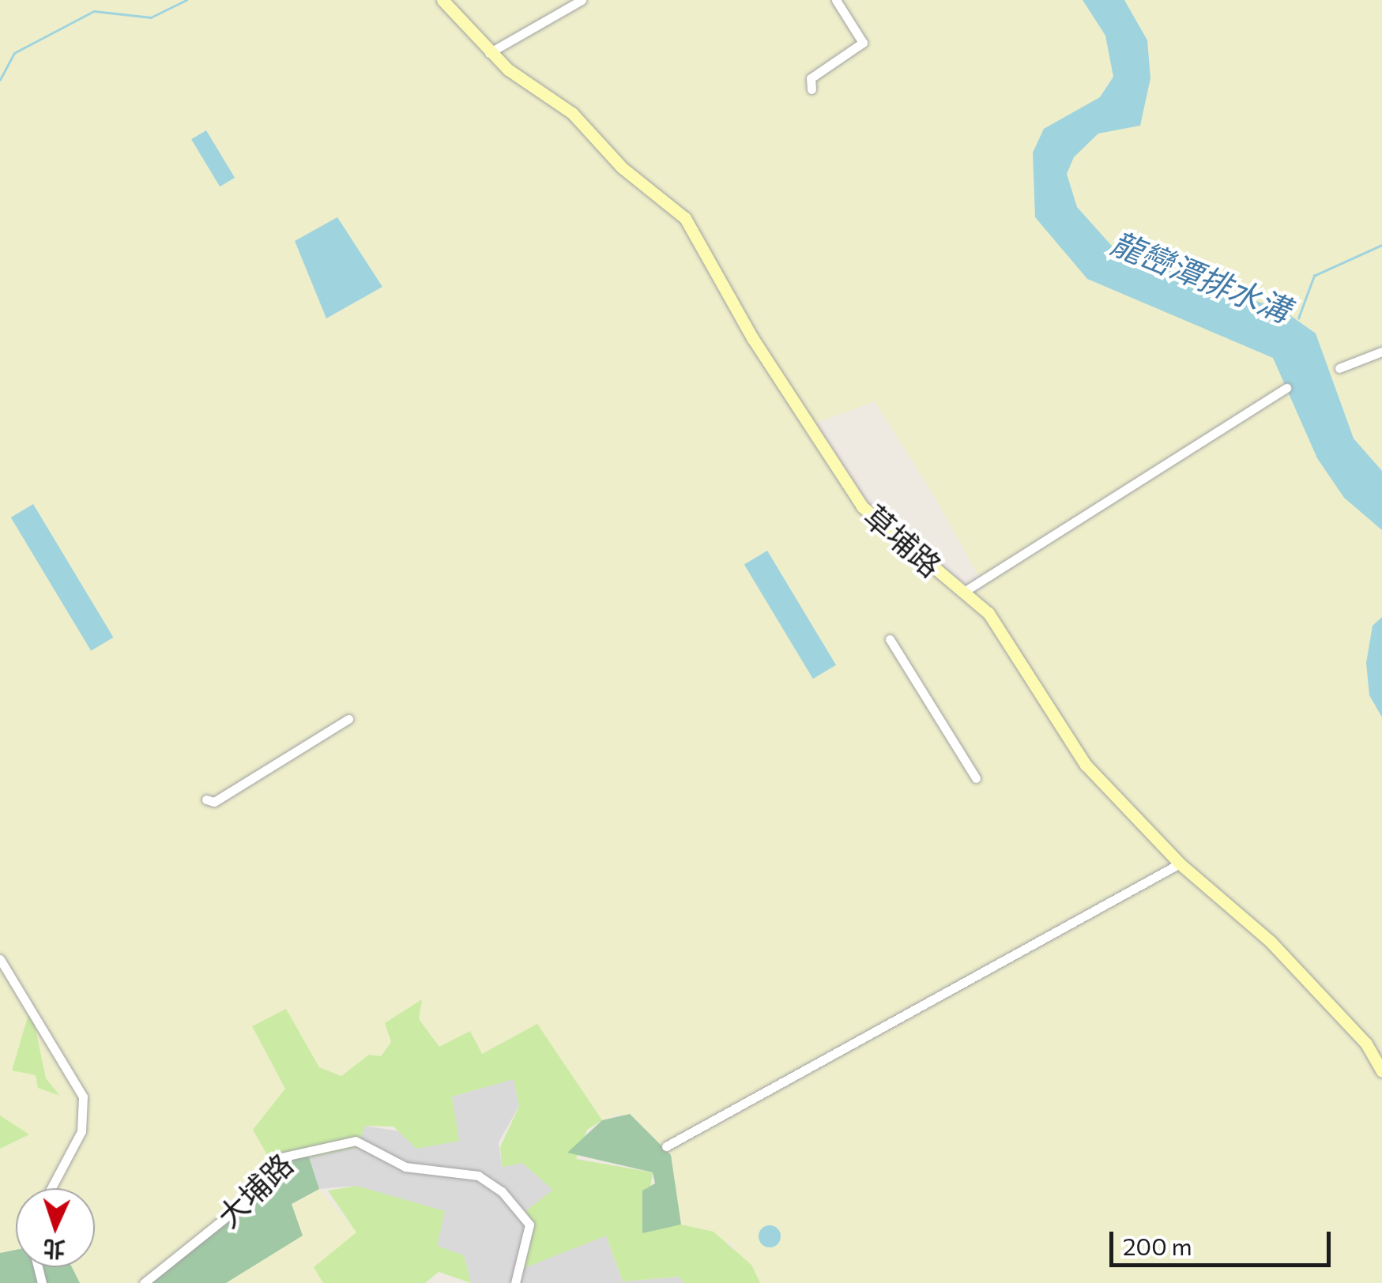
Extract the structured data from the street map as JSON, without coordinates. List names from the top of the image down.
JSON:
{
  "streets": {
    "street": ["草埔路", "大埔路"]
  },
  "water": ["龍巒潭排水溝"],
  "scale_bar": "200 m",
  "north": "bottom"
}
